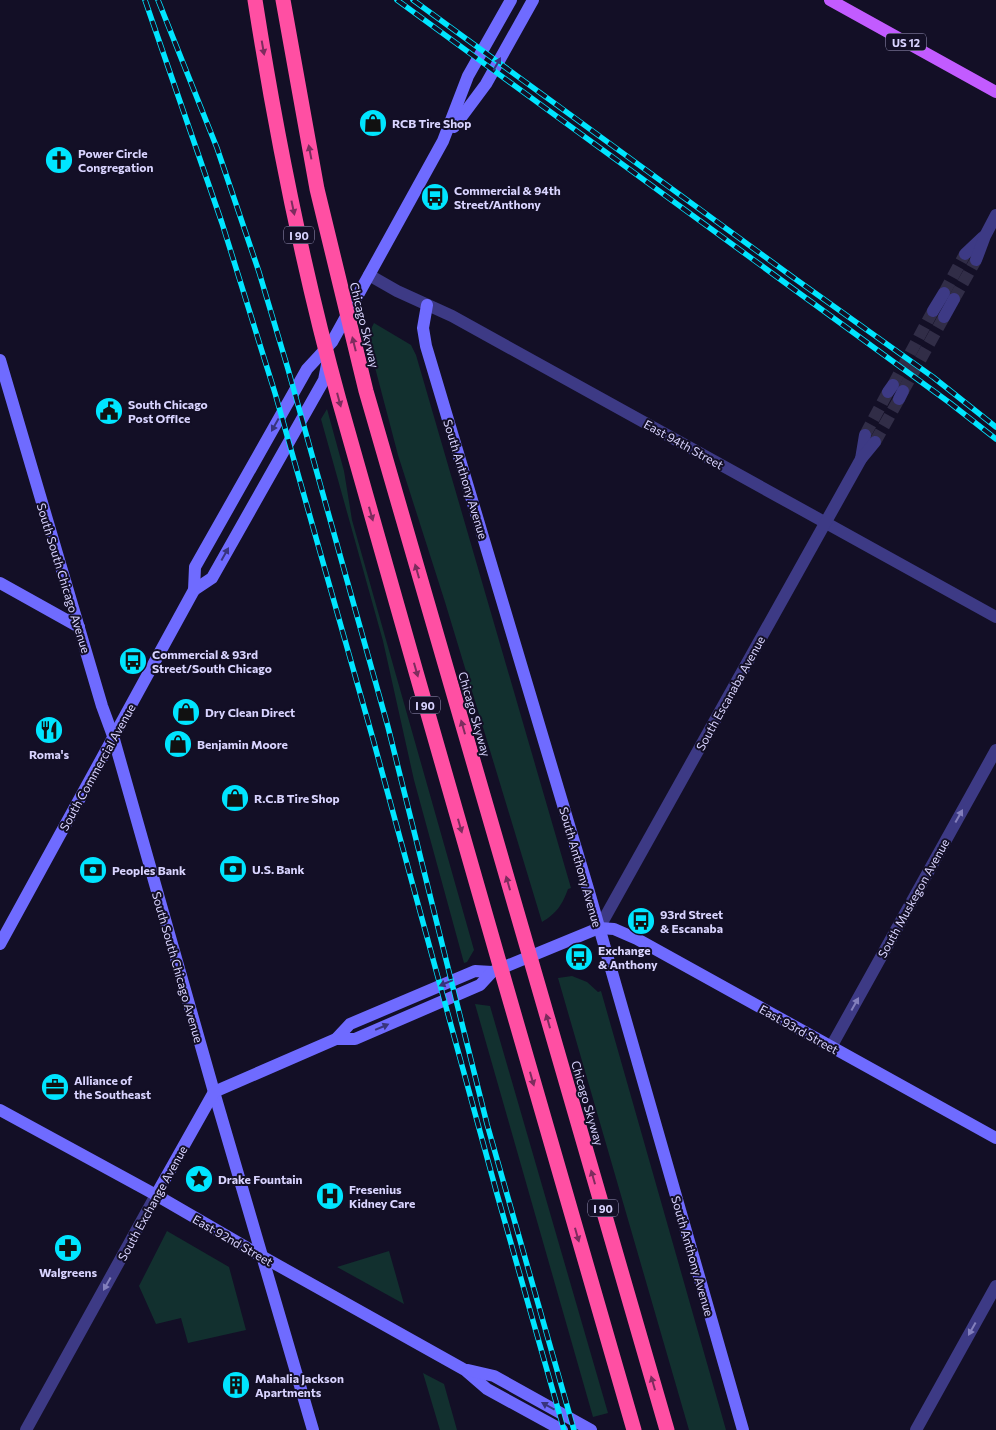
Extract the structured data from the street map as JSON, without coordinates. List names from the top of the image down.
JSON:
{
  "streets": {
    "highway": ["I 90", "Chicago Skyway"],
    "main road": ["US 12"],
    "street": [
      "East 94th Street",
      "South Anthony Avenue",
      "South South Chicago Avenue",
      "South Escanaba Avenue",
      "South Commercial Avenue",
      "South Muskegon Avenue",
      "East 93rd Street",
      "South Exchange Avenue",
      "East 92nd Street"
    ]
  },
  "crossings": [
    ["East 94th Street", "South Anthony Avenue"],
    ["East 94th Street", "South Escanaba Avenue"],
    ["East 94th Street", "South Commercial Avenue"],
    ["South Anthony Avenue", "South Escanaba Avenue"],
    ["South Anthony Avenue", "East 93rd Street"],
    ["South South Chicago Avenue", "South Commercial Avenue"],
    ["South South Chicago Avenue", "South Exchange Avenue"],
    ["South South Chicago Avenue", "East 92nd Street"],
    ["South Escanaba Avenue", "East 93rd Street"],
    ["South Muskegon Avenue", "East 93rd Street"],
    ["South Exchange Avenue", "East 92nd Street"]
  ],
  "one_way": ["South Muskegon Avenue", "South Exchange Avenue"],
  "places": {
    "shop": [
      "RCB Tire Shop",
      "Dry Clean Direct",
      "Benjamin Moore",
      "R.C.B Tire Shop"
    ],
    "church": ["Power Circle Congregation"],
    "bus stop": [
      "Commercial & 94th Street/Anthony",
      "Commercial & 93rd Street/South Chicago",
      "93rd Street & Escanaba",
      "Exchange & Anthony"
    ],
    "public building": ["South Chicago Post Office"],
    "restaurant": ["Roma's"],
    "bank": ["U.S. Bank", "Peoples Bank"],
    "office": ["Alliance of the Southeast"],
    "place": ["Drake Fountain"],
    "hospital": ["Fresenius Kidney Care"],
    "pharmacy": ["Walgreens"],
    "building": ["Mahalia Jackson Apartments"]
  }
}
